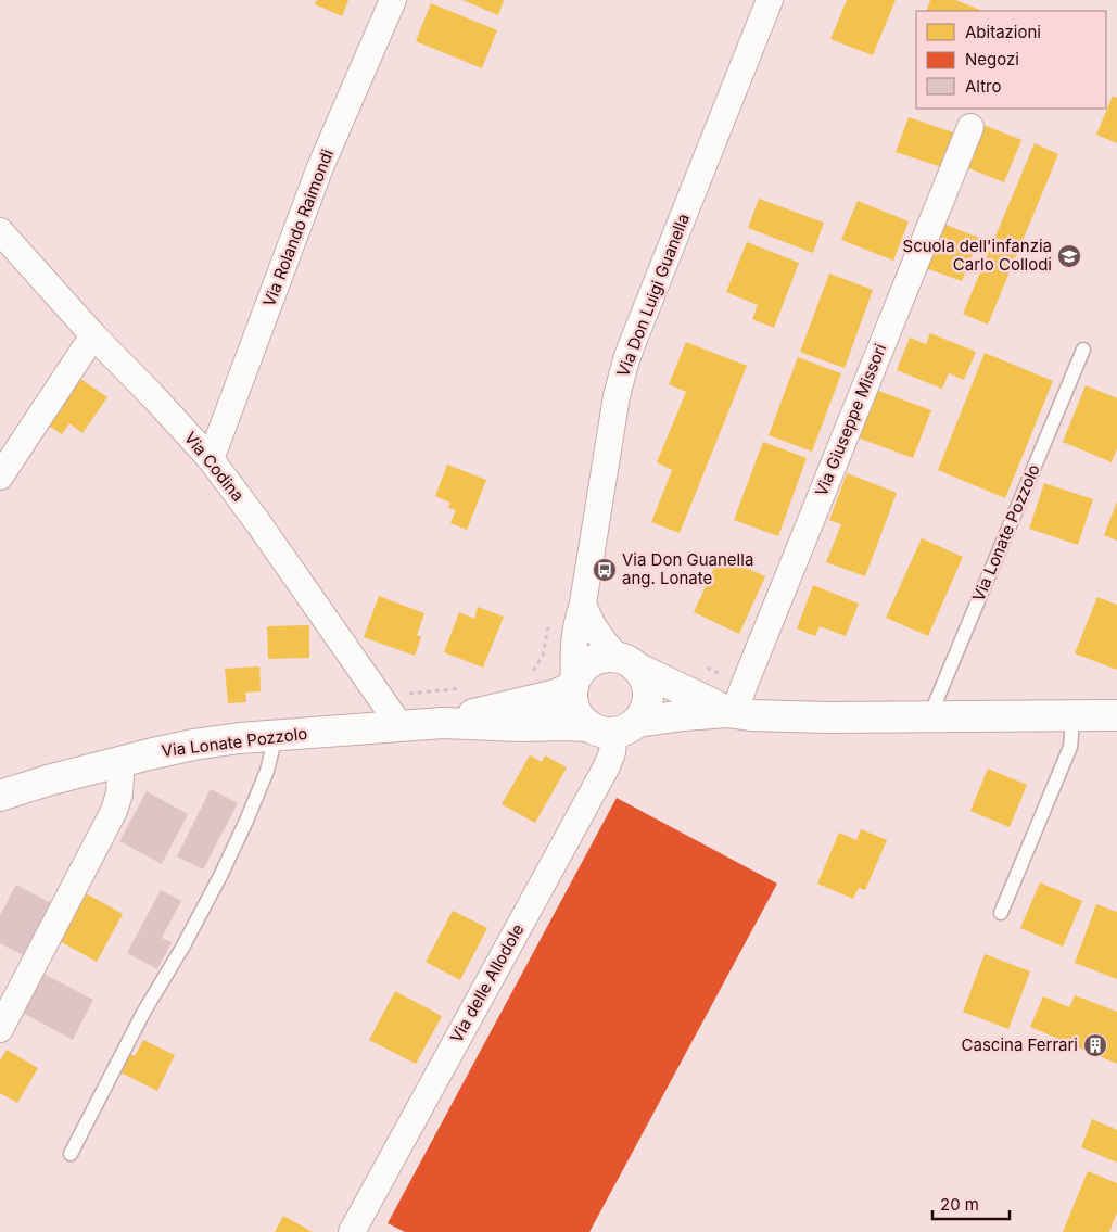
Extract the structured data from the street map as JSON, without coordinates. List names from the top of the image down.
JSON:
{
  "streets": {
    "street": [
      "Via Rolando Raimondi",
      "Via Don Luigi Guanella",
      "Via Giuseppe Missori",
      "Via Codina",
      "Via Lonate Pozzolo",
      "Via delle Allodole"
    ]
  },
  "crossings": [
    ["Via Rolando Raimondi", "Via Codina"],
    ["Via Don Luigi Guanella", "Via delle Allodole"],
    ["Via Codina", "Via Lonate Pozzolo"]
  ],
  "places": {
    "school or university": ["Scuola dell'infanzia Carlo Collodi"],
    "bus stop": ["Via Don Guanella ang. Lonate"],
    "building": ["Cascina Ferrari"]
  },
  "legend": ["Abitazioni", "Negozi", "Altro"],
  "scale_bar": "20 m"
}
